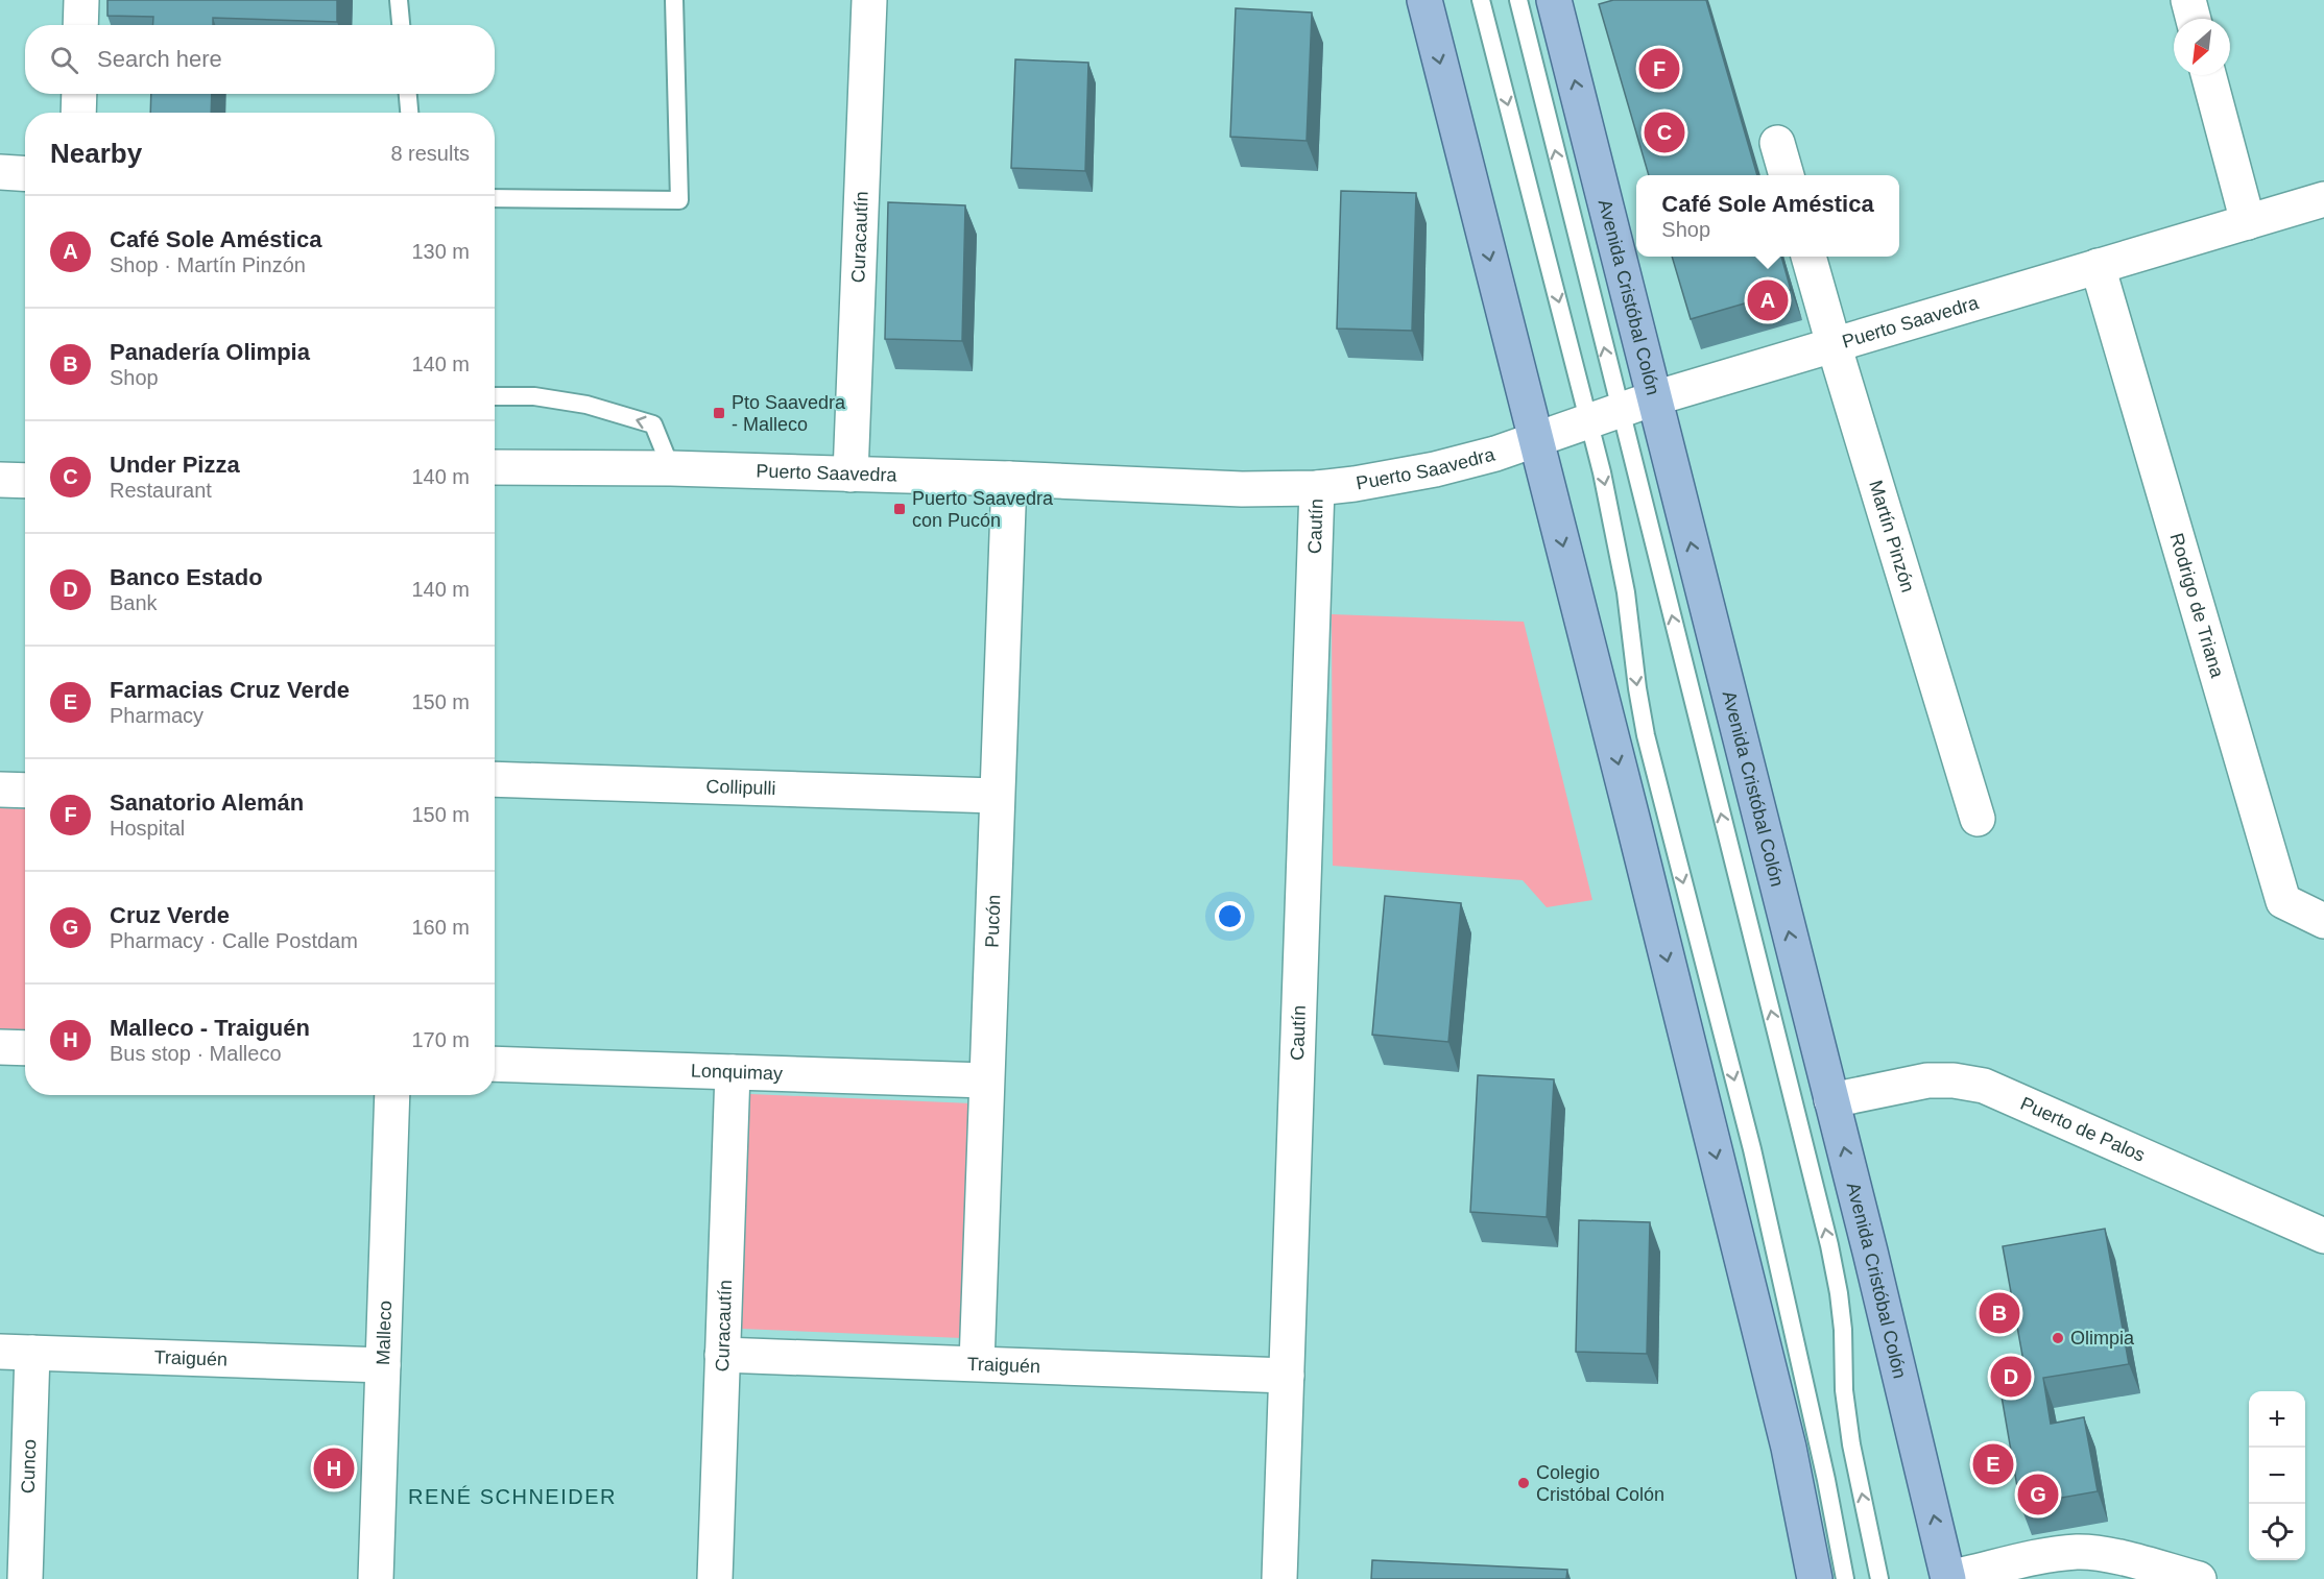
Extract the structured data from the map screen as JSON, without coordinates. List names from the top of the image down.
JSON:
{
  "streets": {
    "main road": ["Avenida Cristóbal Colón"],
    "street": [
      "Curacautín",
      "Puerto Saavedra",
      "Cautín",
      "Martín Pinzón",
      "Rodrigo de Triana",
      "Collipulli",
      "Pucón",
      "Lonquimay",
      "Puerto de Palos",
      "Malleco",
      "Traiguén",
      "Cunco"
    ]
  },
  "crossings": [
    ["Curacautín", "Puerto Saavedra"],
    ["Curacautín", "Lonquimay"],
    ["Curacautín", "Traiguén"],
    ["Avenida Cristóbal Colón", "Puerto Saavedra"],
    ["Avenida Cristóbal Colón", "Puerto de Palos"],
    ["Puerto Saavedra", "Cautín"],
    ["Puerto Saavedra", "Martín Pinzón"],
    ["Puerto Saavedra", "Rodrigo de Triana"],
    ["Puerto Saavedra", "Pucón"],
    ["Cautín", "Traiguén"],
    ["Collipulli", "Pucón"],
    ["Pucón", "Lonquimay"],
    ["Pucón", "Traiguén"],
    ["Malleco", "Traiguén"],
    ["Traiguén", "Cunco"]
  ],
  "districts": ["RENÉ SCHNEIDER"],
  "places": {
    "transit": ["Pto Saavedra - Malleco", "Puerto Saavedra con Pucón"],
    "other": ["Olimpia", "Colegio Cristóbal Colón"]
  },
  "north": "bottom left",
  "page": {
    "search": "Search here",
    "pins": [
      "F",
      "C",
      "A",
      "B",
      "D",
      "E",
      "H",
      "G"
    ],
    "heading": ["Nearby", "8 results"],
    "popup": ["Café Sole Améstica", "Shop"],
    "list": [
      {
        "mark": "A",
        "name": "Café Sole Améstica",
        "note": "Shop · Martín Pinzón",
        "value": "130 m"
      },
      {
        "mark": "B",
        "name": "Panadería Olimpia",
        "note": "Shop",
        "value": "140 m"
      },
      {
        "mark": "C",
        "name": "Under Pizza",
        "note": "Restaurant",
        "value": "140 m"
      },
      {
        "mark": "D",
        "name": "Banco Estado",
        "note": "Bank",
        "value": "140 m"
      },
      {
        "mark": "E",
        "name": "Farmacias Cruz Verde",
        "note": "Pharmacy",
        "value": "150 m"
      },
      {
        "mark": "F",
        "name": "Sanatorio Alemán",
        "note": "Hospital",
        "value": "150 m"
      },
      {
        "mark": "G",
        "name": "Cruz Verde",
        "note": "Pharmacy · Calle Postdam",
        "value": "160 m"
      },
      {
        "mark": "H",
        "name": "Malleco - Traiguén",
        "note": "Bus stop · Malleco",
        "value": "170 m"
      }
    ],
    "map_buttons": ["+", "−"]
  }
}
